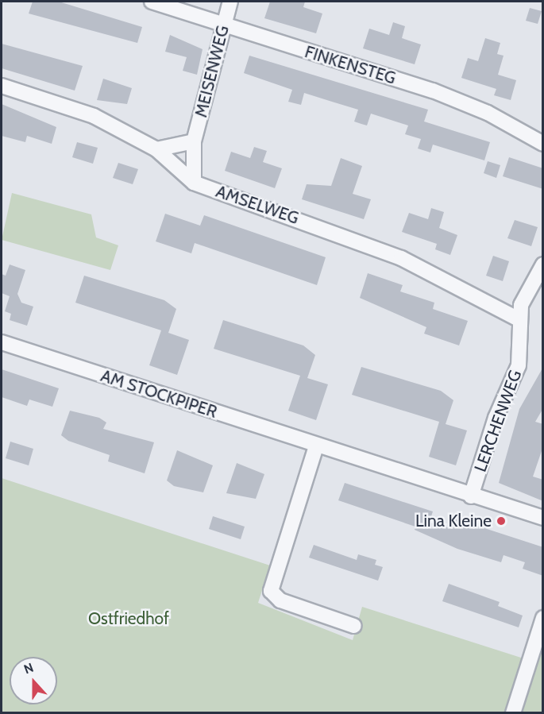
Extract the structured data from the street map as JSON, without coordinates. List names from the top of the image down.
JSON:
{
  "streets": {
    "street": [
      "FINKENSTEG",
      "MEISENWEG",
      "AMSELWEG",
      "AM STOCKPIPER",
      "LERCHENWEG"
    ]
  },
  "crossings": [
    ["FINKENSTEG", "MEISENWEG"],
    ["MEISENWEG", "AMSELWEG"],
    ["AMSELWEG", "LERCHENWEG"],
    ["AM STOCKPIPER", "LERCHENWEG"]
  ],
  "parks": ["Ostfriedhof"],
  "places": ["Lina Kleine"],
  "north": "top"
}
